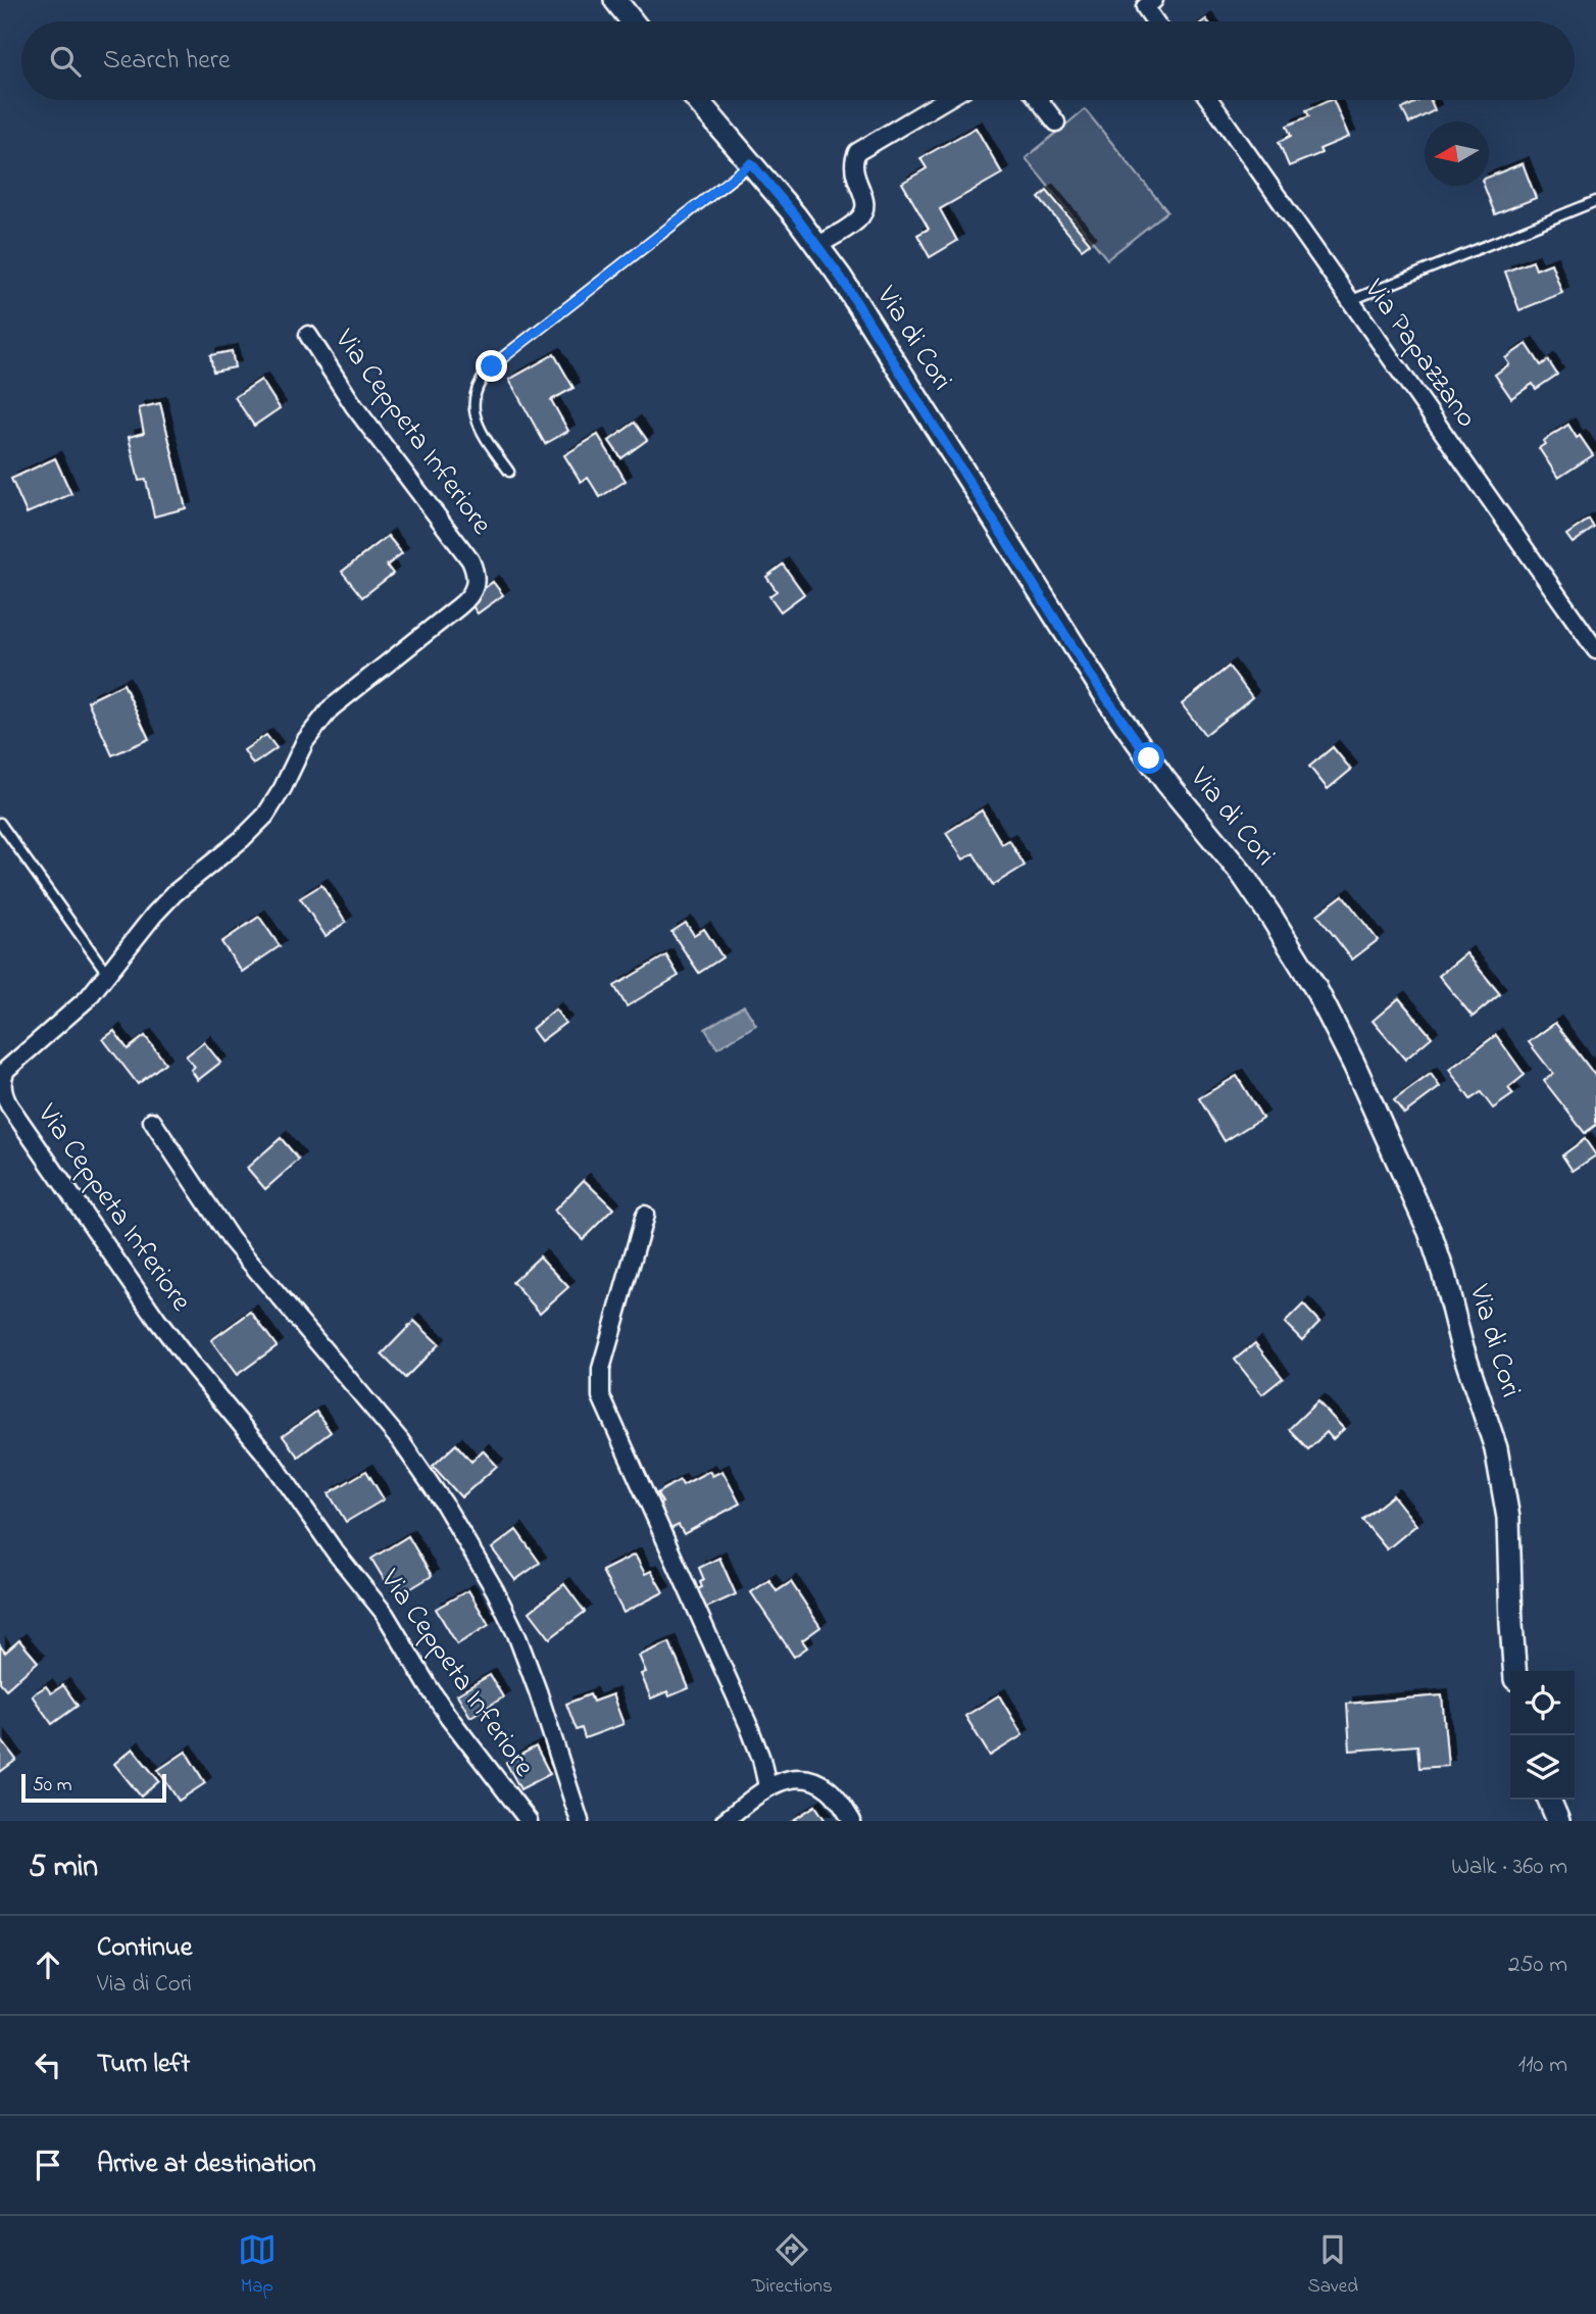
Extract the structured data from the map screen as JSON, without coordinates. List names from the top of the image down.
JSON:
{
  "streets": {
    "main road": ["Via di Cori"],
    "street": ["Via Papazzano", "Via Ceppeta Inferiore"]
  },
  "scale_bar": "50 m",
  "north": "left",
  "page": {
    "search": "Search here",
    "scale": "50 m",
    "heading": ["5 min", "Walk · 360 m"],
    "list": [
      ["Continue", "Via di Cori", "250 m"],
      ["Turn left", "110 m"],
      "Arrive at destination"
    ],
    "nav": ["Map", "Directions", "Saved"]
  }
}
